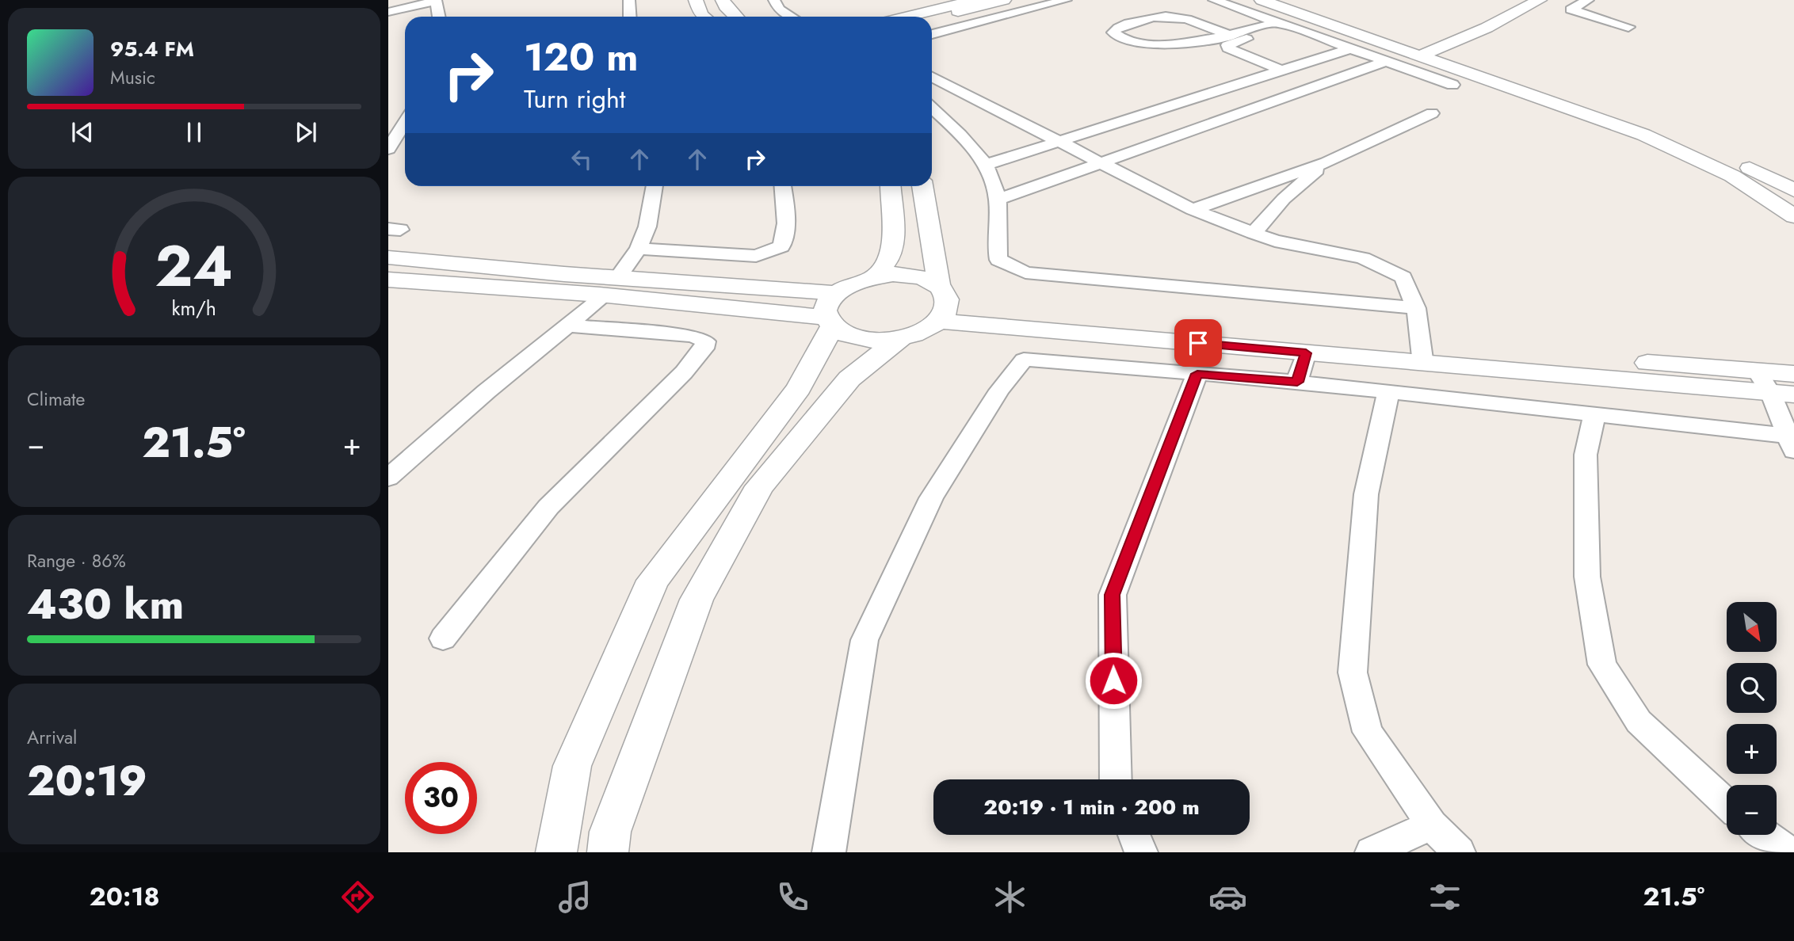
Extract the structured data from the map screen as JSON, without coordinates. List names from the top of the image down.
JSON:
{
  "north": "bottom right",
  "page": {
    "turn": ["120 m", "Turn right"],
    "song": ["95.4 FM", "Music"],
    "tile": [
      "Climate",
      ["Range · 86%", "430 km"],
      ["Arrival", "20:19"]
    ],
    "heat": ["−", "21.5°", "+"],
    "map_buttons": ["+", "−"],
    "limit": "30",
    "trip": "20:19 · 1 min · 200 m",
    "tabs": ["20:18", "21.5°"],
    "gauge": ["24", "km/h"]
  }
}
